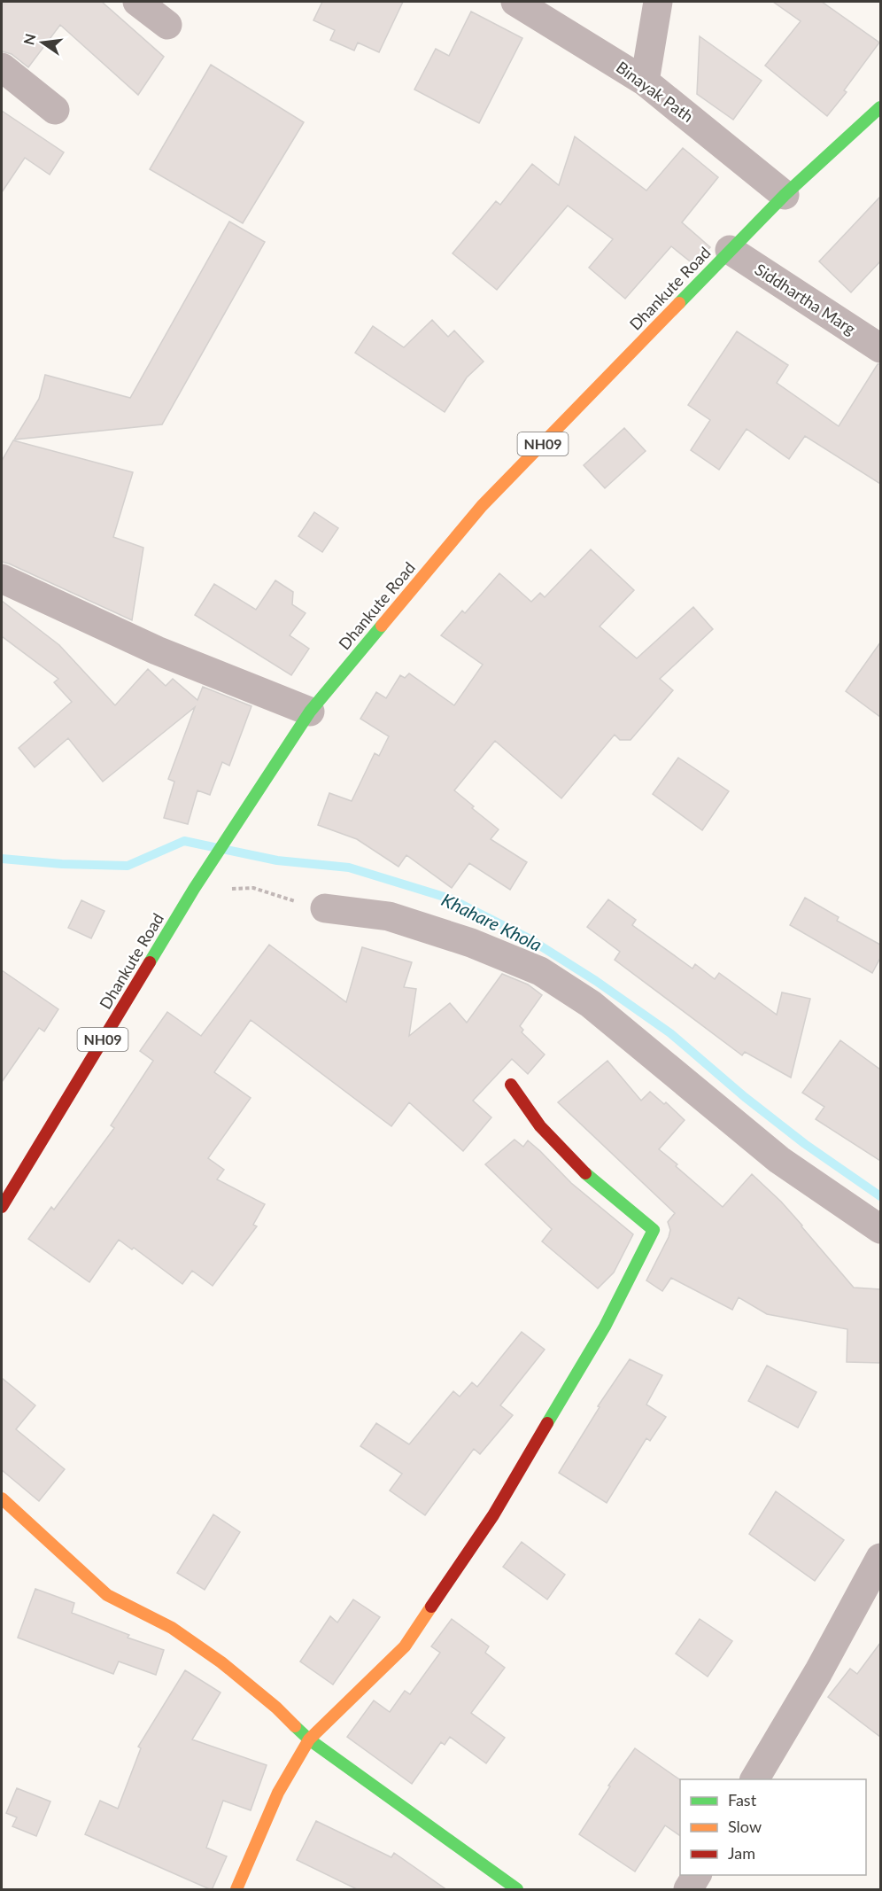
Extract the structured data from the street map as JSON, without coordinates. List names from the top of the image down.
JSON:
{
  "streets": {
    "street": [
      "Binayak Path",
      "Dhankute Road",
      "Siddhartha Marg",
      "NH09"
    ]
  },
  "crossings": [
    ["Binayak Path", "Dhankute Road"],
    ["Dhankute Road", "Siddhartha Marg"]
  ],
  "water": ["Khahare Khola"],
  "legend": ["Fast", "Slow", "Jam"],
  "north": "left"
}
